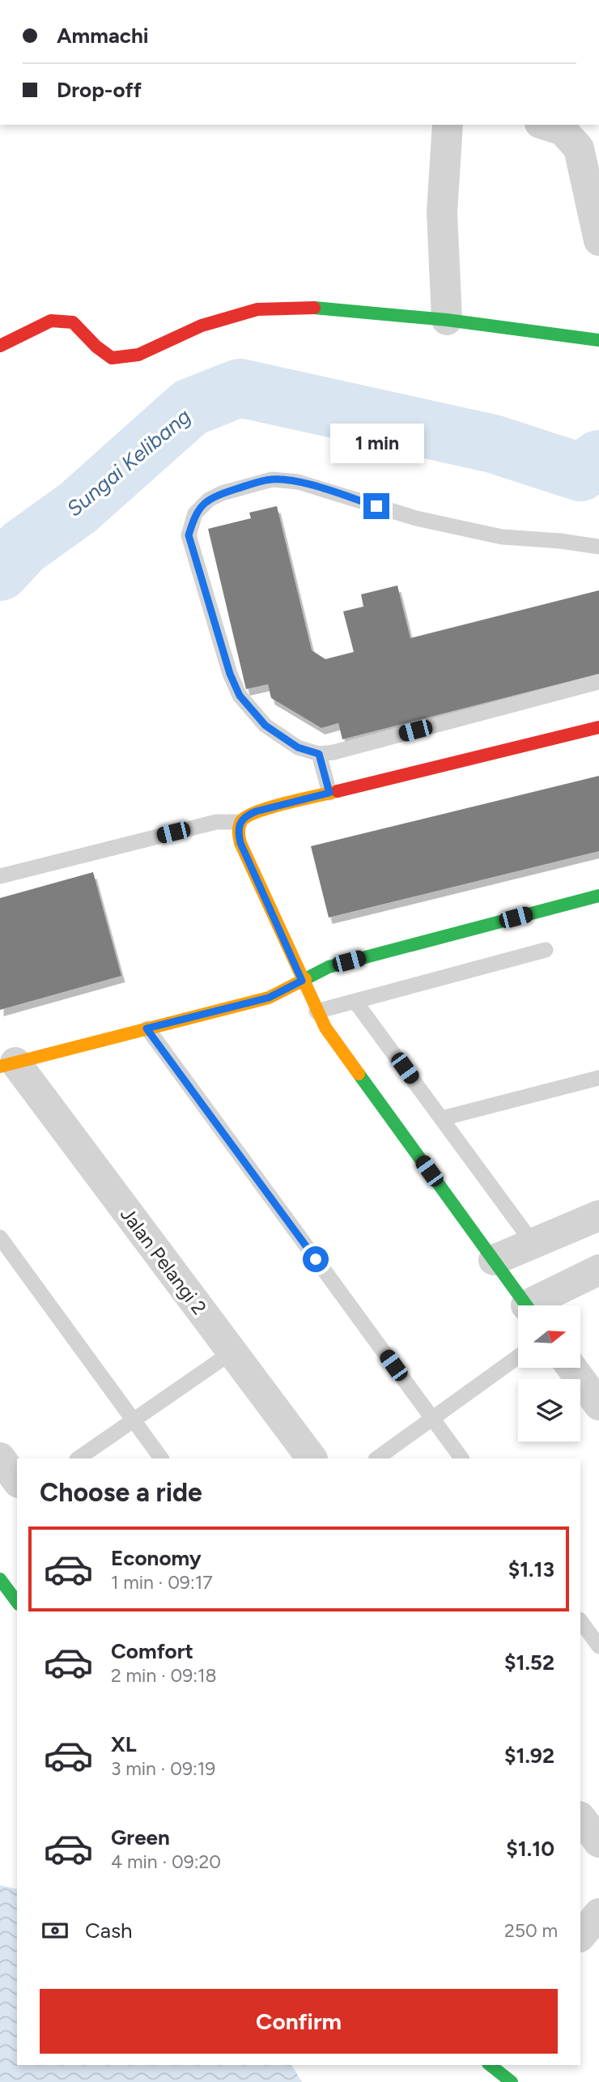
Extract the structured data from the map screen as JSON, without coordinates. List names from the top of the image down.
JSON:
{
  "streets": {
    "street": ["Jalan Pelangi 2"]
  },
  "water": ["Sungai Kelibang"],
  "north": "right",
  "page": {
    "banner": ["Ammachi", "Drop-off"],
    "bubble": "1 min",
    "heading": "Choose a ride",
    "list": [
      {
        "name": "Economy",
        "note": "1 min · 09:17",
        "value": "$1.13"
      },
      {
        "name": "Comfort",
        "note": "2 min · 09:18",
        "value": "$1.52"
      },
      {
        "name": "XL",
        "note": "3 min · 09:19",
        "value": "$1.92"
      },
      {
        "name": "Green",
        "note": "4 min · 09:20",
        "value": "$1.10"
      }
    ],
    "pay": ["Cash", "250 m"],
    "buttons": "Confirm"
  }
}
